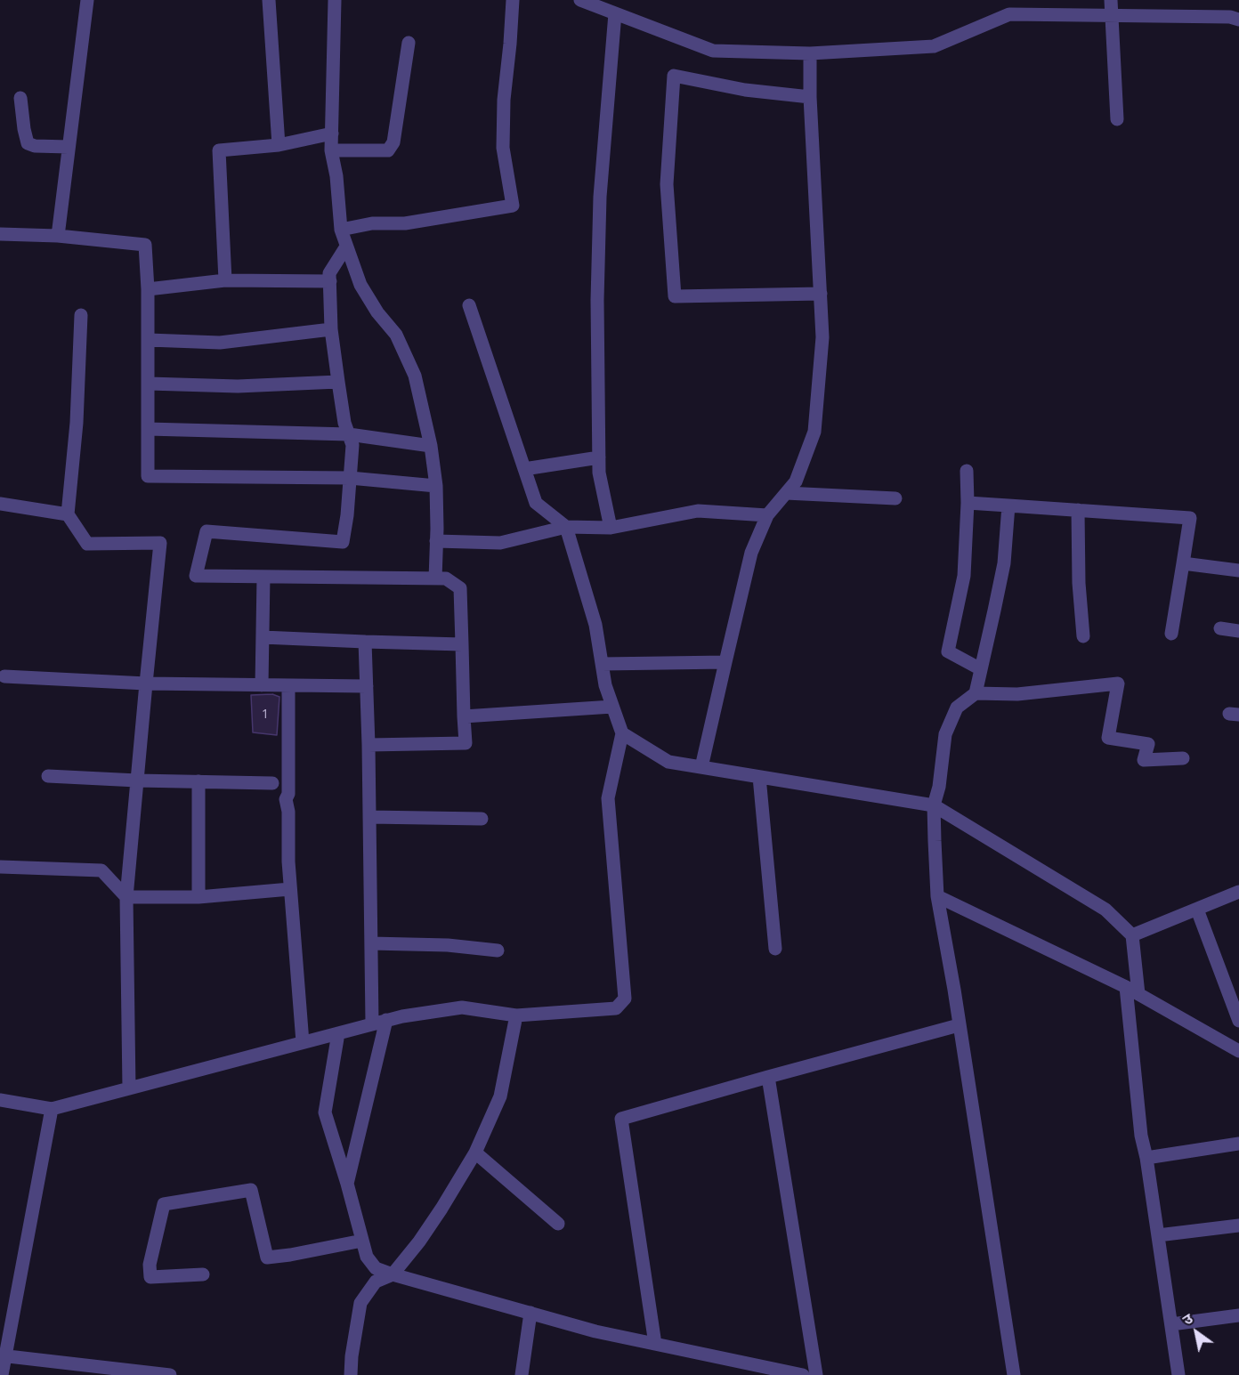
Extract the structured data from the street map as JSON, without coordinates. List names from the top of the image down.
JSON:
{
  "house_numbers": ["1"],
  "north": "top left"
}
